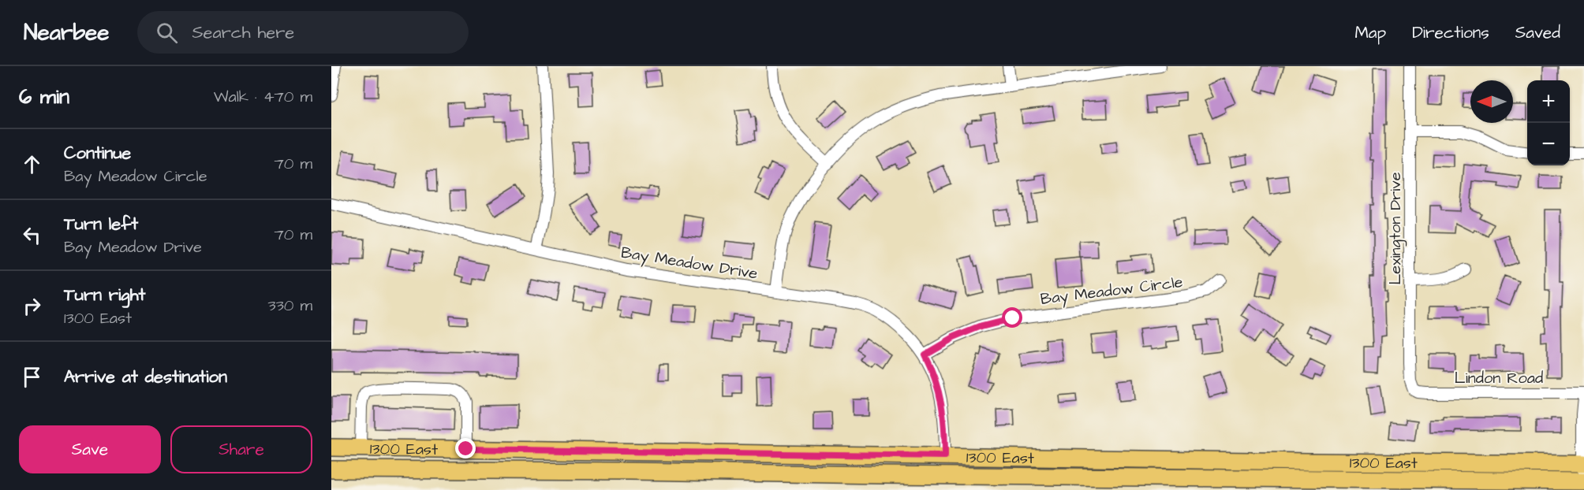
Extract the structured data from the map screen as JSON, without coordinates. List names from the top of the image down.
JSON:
{
  "streets": {
    "main road": ["1300 East"],
    "street": [
      "Lexington Drive",
      "Bay Meadow Drive",
      "Bay Meadow Circle",
      "Lindon Road"
    ]
  },
  "crossings": [
    ["Lexington Drive", "Lindon Road"],
    ["Bay Meadow Drive", "Bay Meadow Circle"],
    ["Bay Meadow Drive", "1300 East"]
  ],
  "north": "left",
  "page": {
    "header": "Nearbee",
    "search": "Search here",
    "nav": ["Map", "Directions", "Saved"],
    "heading": ["6 min", "Walk · 470 m"],
    "map_buttons": ["+", "−"],
    "list": [
      ["Continue", "Bay Meadow Circle", "70 m"],
      ["Turn left", "Bay Meadow Drive", "70 m"],
      ["Turn right", "1300 East", "330 m"],
      "Arrive at destination"
    ],
    "buttons": ["Save", "Share"]
  }
}
